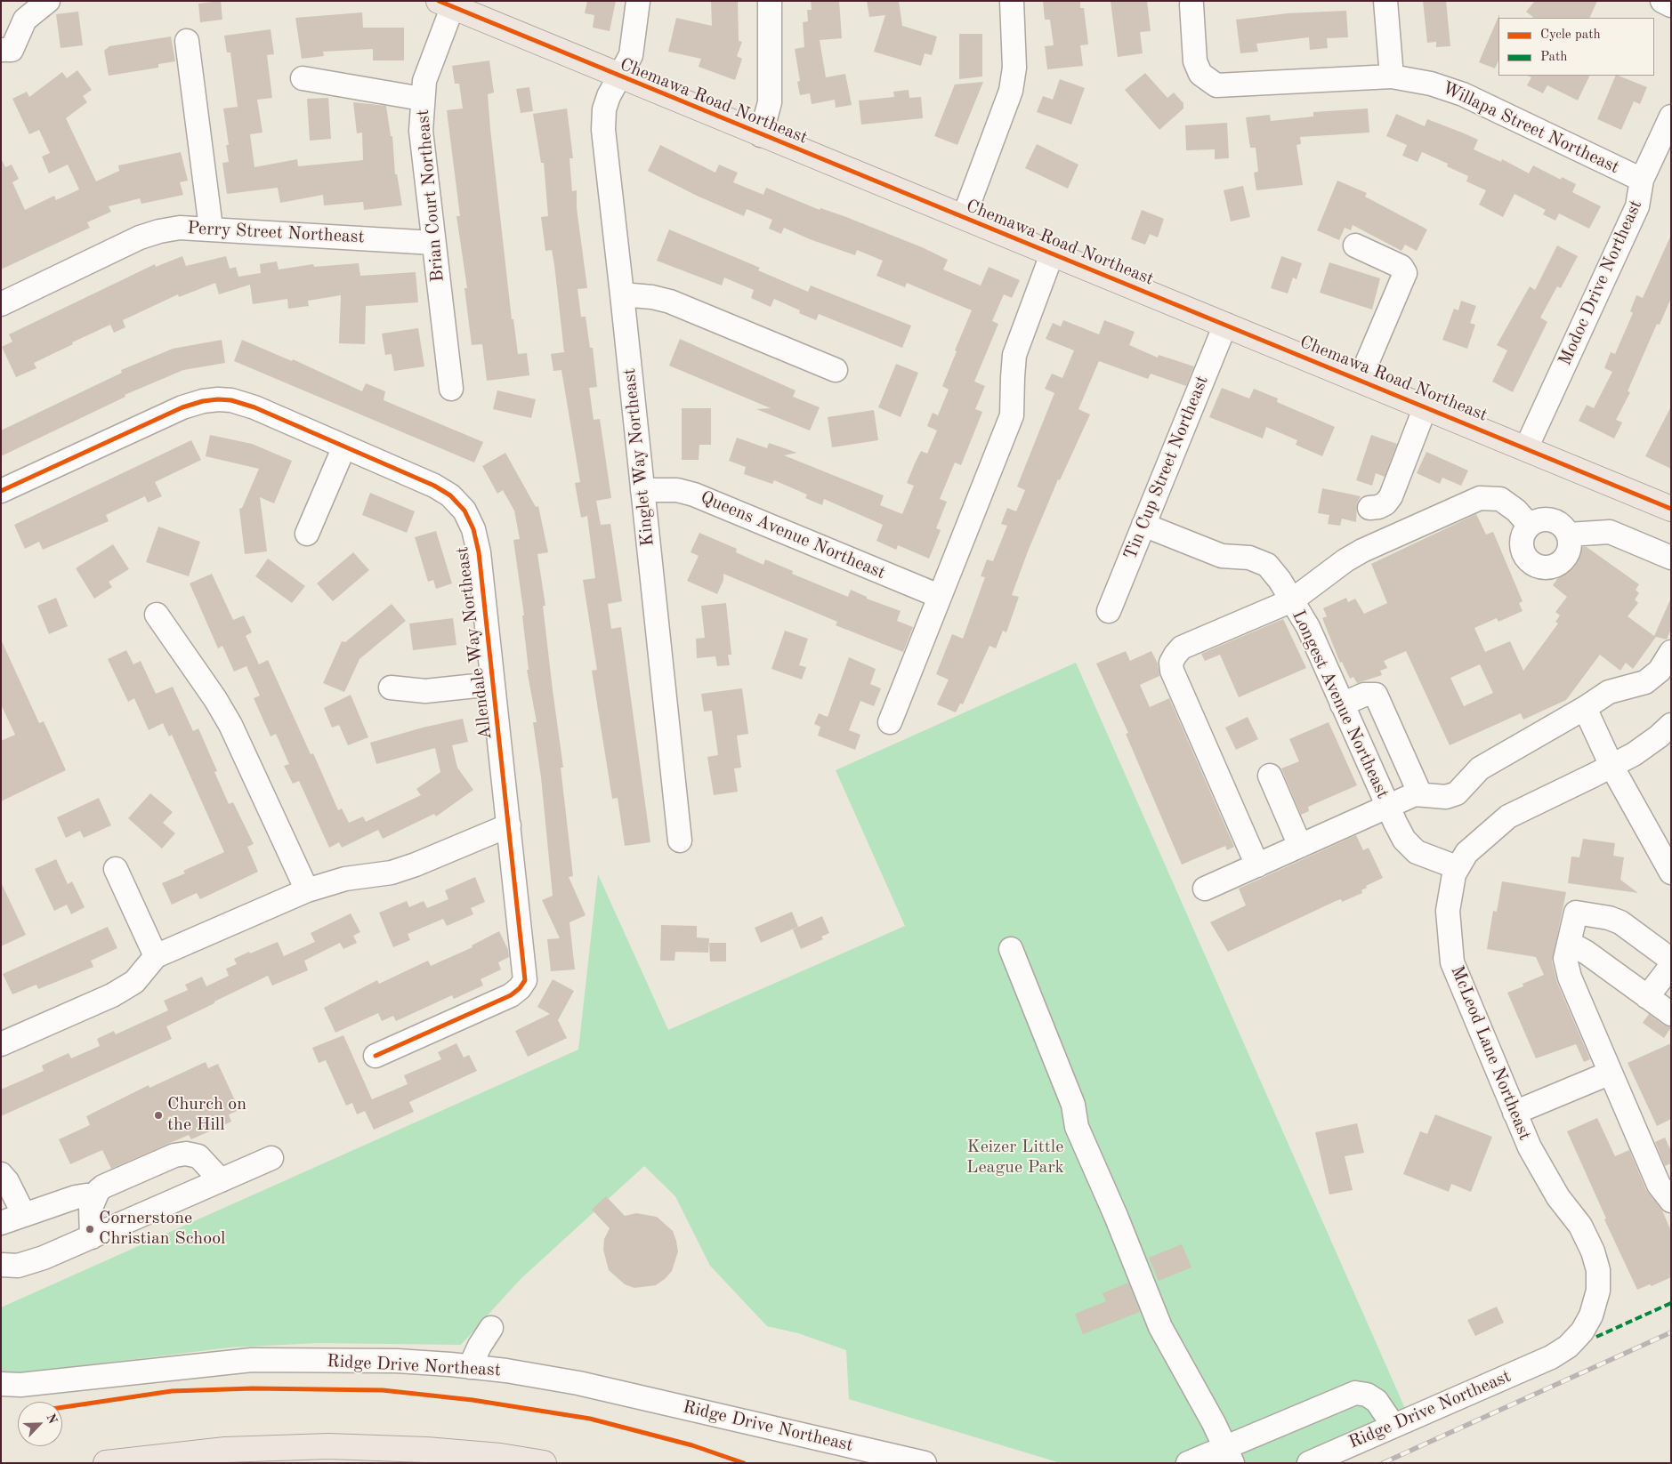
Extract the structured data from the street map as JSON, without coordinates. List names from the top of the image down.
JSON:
{
  "streets": {
    "main road": ["Chemawa Road Northeast"],
    "street": [
      "Willapa Street Northeast",
      "Brian Court Northeast",
      "Perry Street Northeast",
      "Modoc Drive Northeast",
      "Kinglet Way Northeast",
      "Tin Cup Street Northeast",
      "Queens Avenue Northeast",
      "Allendale Way Northeast",
      "Longest Avenue Northeast",
      "McLeod Lane Northeast",
      "Ridge Drive Northeast"
    ]
  },
  "crossings": [
    ["Chemawa Road Northeast", "Brian Court Northeast"],
    ["Chemawa Road Northeast", "Modoc Drive Northeast"],
    ["Chemawa Road Northeast", "Kinglet Way Northeast"],
    ["Chemawa Road Northeast", "Tin Cup Street Northeast"],
    ["Willapa Street Northeast", "Modoc Drive Northeast"],
    ["Brian Court Northeast", "Perry Street Northeast"],
    ["Kinglet Way Northeast", "Queens Avenue Northeast"],
    ["Tin Cup Street Northeast", "Longest Avenue Northeast"],
    ["Longest Avenue Northeast", "McLeod Lane Northeast"],
    ["McLeod Lane Northeast", "Ridge Drive Northeast"]
  ],
  "parks": ["Keizer Little League Park"],
  "places": ["Church on the Hill", "Cornerstone Christian School"],
  "legend": ["Cycle path", "Path"],
  "north": "top right"
}
